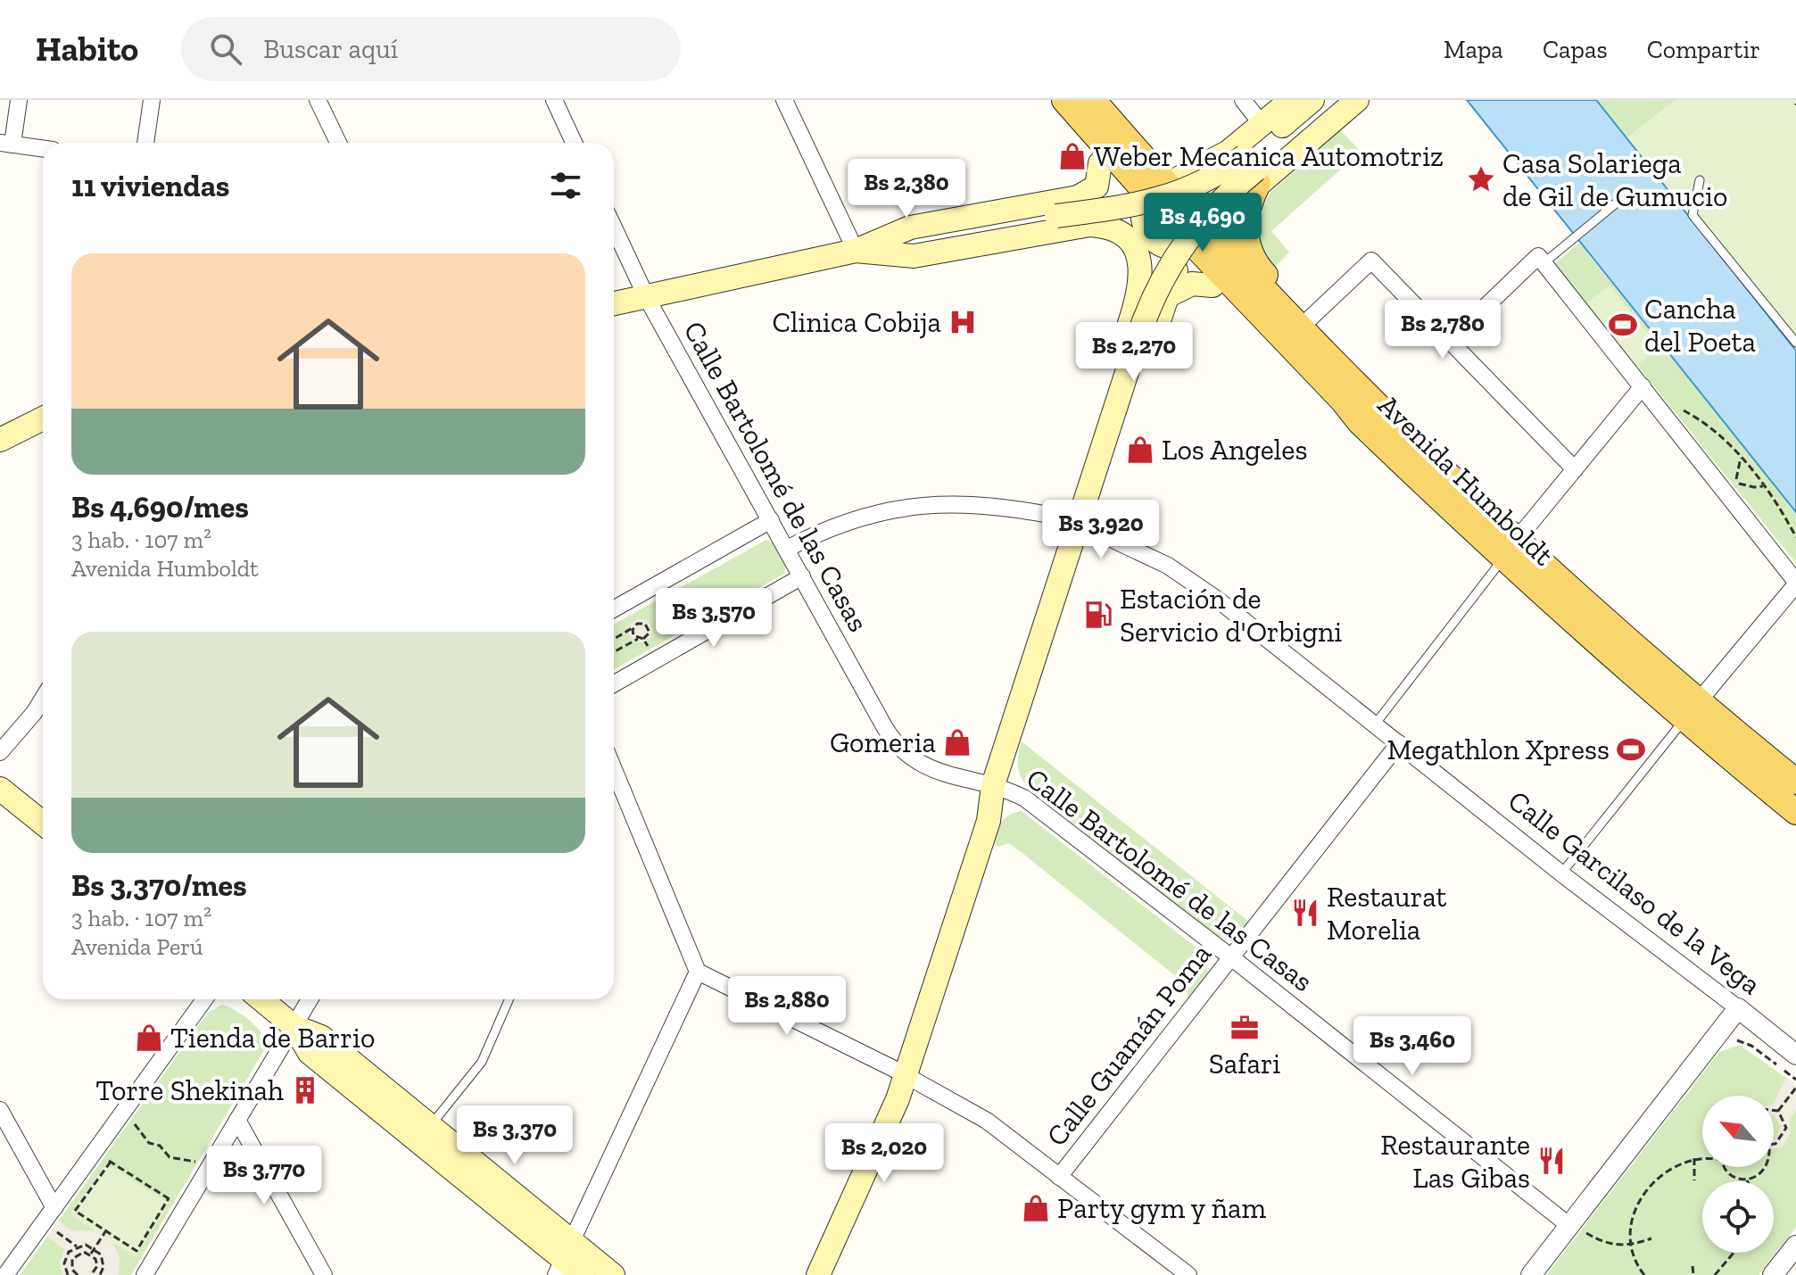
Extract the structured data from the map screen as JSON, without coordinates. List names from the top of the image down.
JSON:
{
  "streets": {
    "main road": ["Avenida Humboldt"],
    "street": ["Calle Bartolomé de las Casas", "Calle Garcilaso de la Vega", "Calle Guamán Poma"]
  },
  "crossings": [
    ["Calle Bartolomé de las Casas", "Calle Guamán Poma"],
    ["Calle Garcilaso de la Vega", "Calle Guamán Poma"]
  ],
  "places": {
    "shop": [
      "Weber Mecanica Automotriz",
      "Los Angeles",
      "Gomeria",
      "Tienda de Barrio",
      "Party gym y ñam"
    ],
    "place": ["Casa Solariega de Gil de Gumucio"],
    "hospital": ["Clinica Cobija"],
    "sports": ["Cancha del Poeta", "Megathlon Xpress"],
    "fuel station": ["Estación de Servicio d'Orbigni"],
    "restaurant": ["Restaurat Morelia", "Restaurante Las Gibas"],
    "office": ["Safari"],
    "building": ["Torre Shekinah"]
  },
  "north": "top left",
  "page": {
    "header": "Habito",
    "search": "Buscar aquí",
    "nav": ["Mapa", "Capas", "Compartir"],
    "heading": "11 viviendas",
    "price": [
      "Bs 2,380",
      "Bs 4,690",
      "Bs 2,780",
      "Bs 2,270",
      "Bs 3,920",
      "Bs 3,570",
      "Bs 2,880",
      "Bs 3,460",
      "Bs 3,370",
      "Bs 2,020",
      "Bs 3,770"
    ],
    "list": [
      {
        "name": "Bs 4,690/mes",
        "note": "3 hab. · 107 m² · Avenida Humboldt"
      },
      {
        "name": "Bs 3,370/mes",
        "note": "3 hab. · 107 m² · Avenida Perú"
      }
    ]
  }
}
